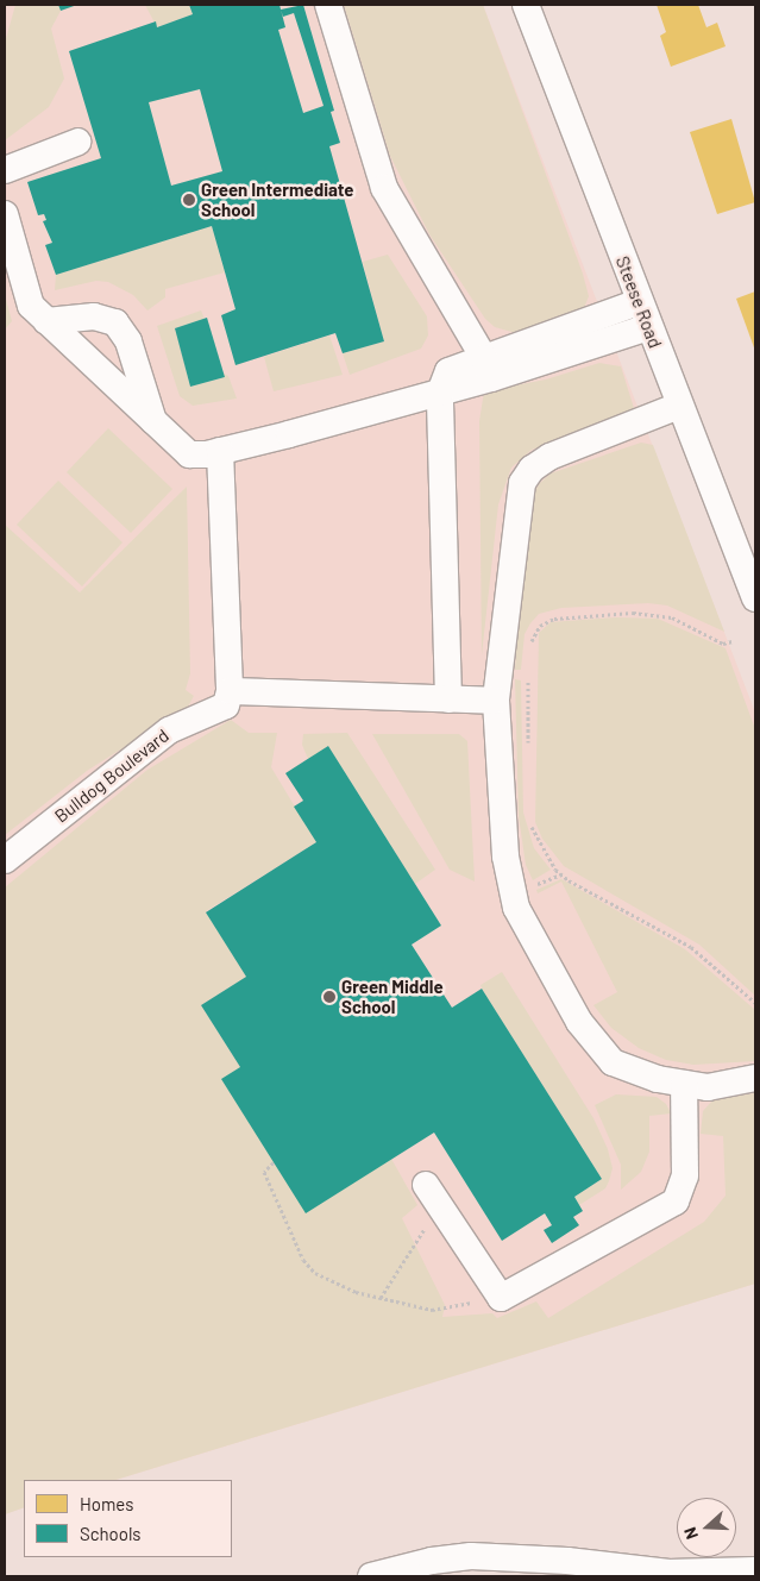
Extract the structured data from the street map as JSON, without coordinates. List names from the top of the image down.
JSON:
{
  "streets": {
    "street": ["Steese Road", "Bulldog Boulevard"]
  },
  "places": ["Green Intermediate School", "Green Middle School"],
  "legend": ["Homes", "Schools"],
  "north": "left"
}
